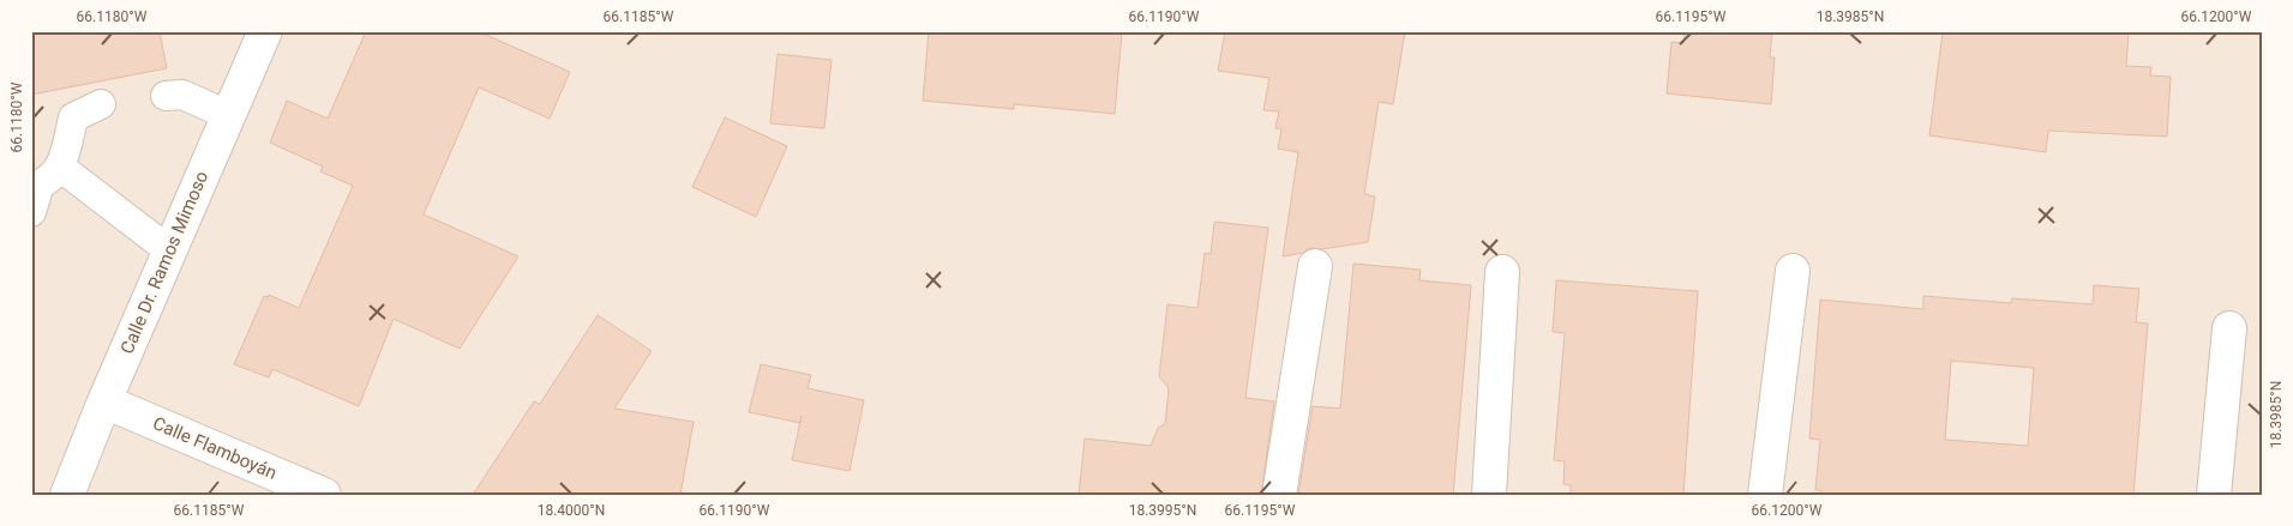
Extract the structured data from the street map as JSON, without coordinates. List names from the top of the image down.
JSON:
{
  "streets": {
    "street": ["Calle Dr. Ramos Mimoso", "Calle Flamboyán"]
  },
  "crossings": [
    ["Calle Dr. Ramos Mimoso", "Calle Flamboyán"]
  ],
  "coordinates": [
    "66.1180°W",
    "66.1185°W",
    "66.1190°W",
    "66.1195°W",
    "18.3985°N",
    "66.1200°W",
    "18.4000°N",
    "18.3995°N"
  ]
}
